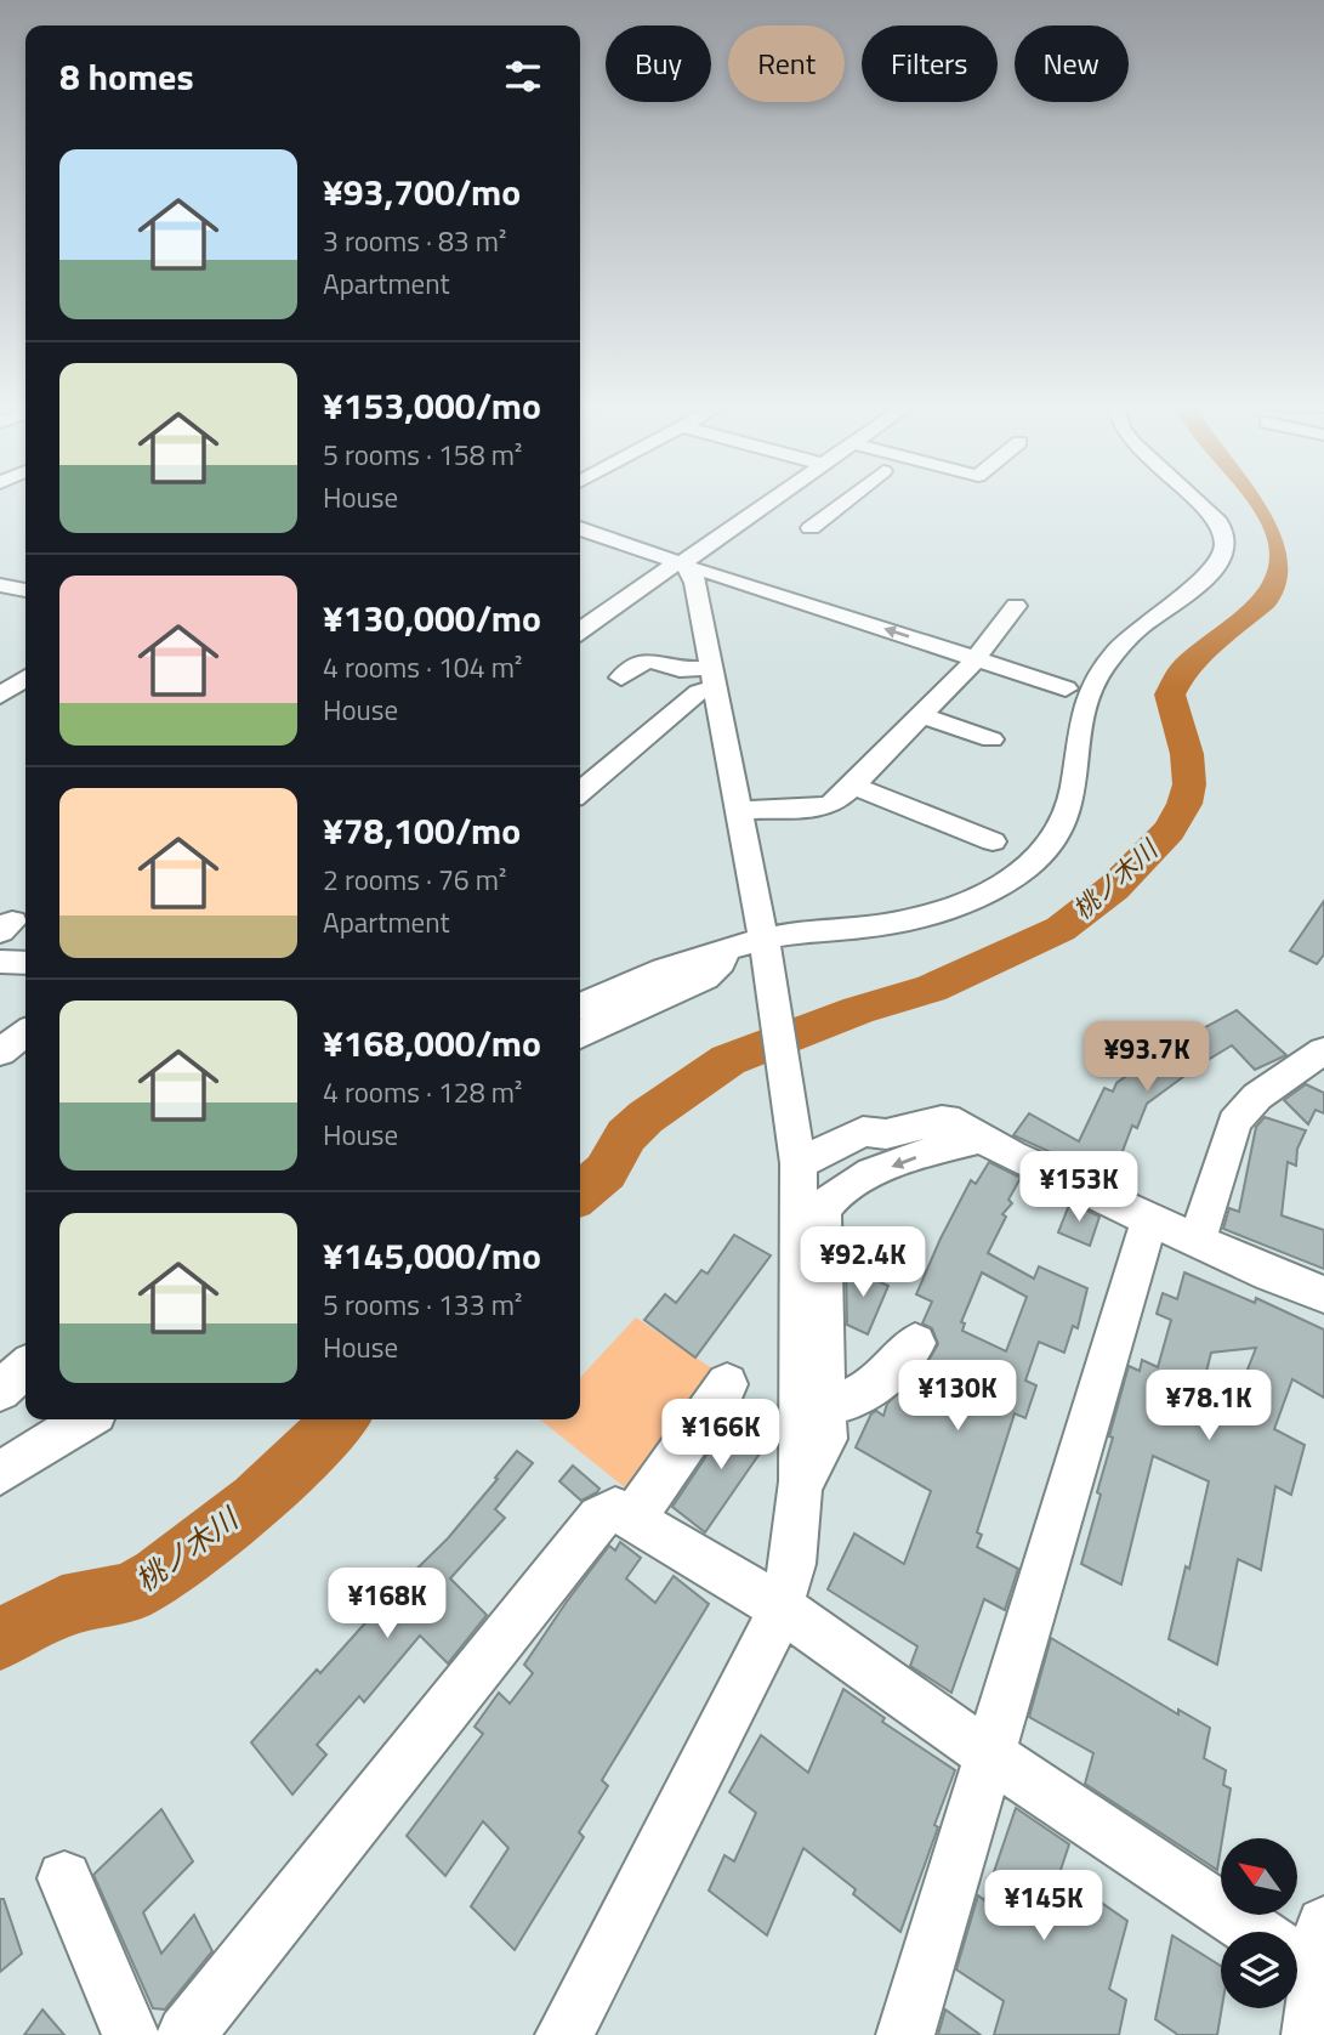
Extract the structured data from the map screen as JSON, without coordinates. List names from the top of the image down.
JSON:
{
  "water": ["桃ノ木川"],
  "north": "top left",
  "page": {
    "chip": [
      "Buy",
      "Rent",
      "Filters",
      "New"
    ],
    "heading": "8 homes",
    "list": [
      {
        "name": "¥93,700/mo",
        "note": "3 rooms · 83 m² · Apartment"
      },
      {
        "name": "¥153,000/mo",
        "note": "5 rooms · 158 m² · House"
      },
      {
        "name": "¥130,000/mo",
        "note": "4 rooms · 104 m² · House"
      },
      {
        "name": "¥78,100/mo",
        "note": "2 rooms · 76 m² · Apartment"
      },
      {
        "name": "¥168,000/mo",
        "note": "4 rooms · 128 m² · House"
      },
      {
        "name": "¥145,000/mo",
        "note": "5 rooms · 133 m² · House"
      }
    ],
    "price": [
      "¥93.7K",
      "¥153K",
      "¥92.4K",
      "¥130K",
      "¥78.1K",
      "¥166K",
      "¥168K",
      "¥145K"
    ]
  }
}
